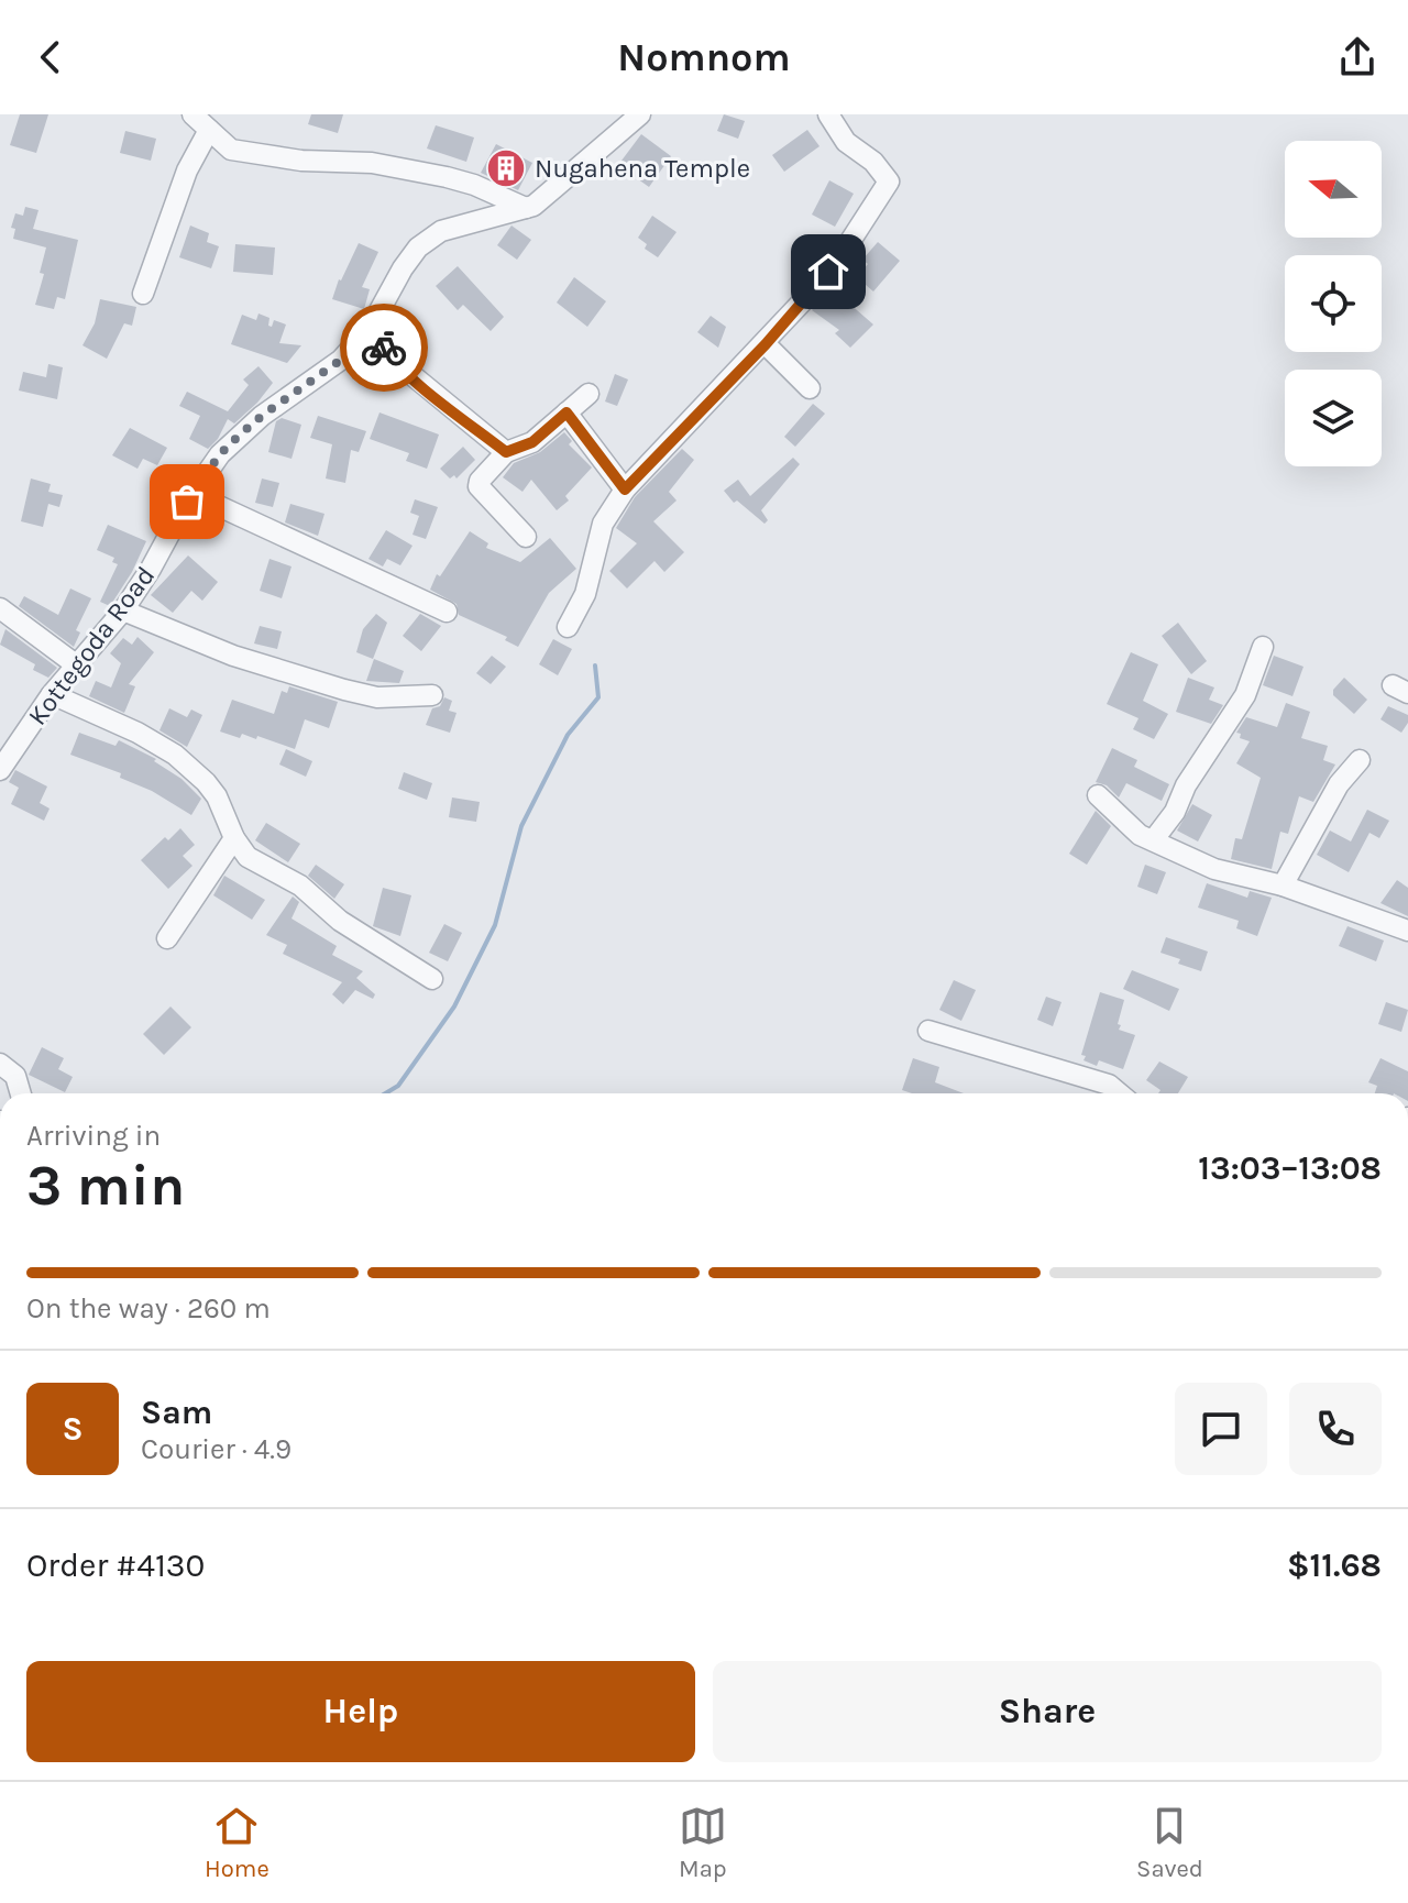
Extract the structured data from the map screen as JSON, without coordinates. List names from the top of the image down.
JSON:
{
  "streets": {
    "street": ["Kottegoda Road"]
  },
  "places": {
    "building": ["Nugahena Temple"]
  },
  "north": "left",
  "page": {
    "header": "Nomnom",
    "heading": ["3 min", "Arriving in", "13:03–13:08"],
    "panel": [
      "Sam",
      "Courier · 4.9",
      "Order #4130",
      "$11.68"
    ],
    "bar": "On the way · 260 m",
    "round": "S",
    "buttons": ["Help", "Share"],
    "tabs": ["Home", "Map", "Saved"]
  }
}
